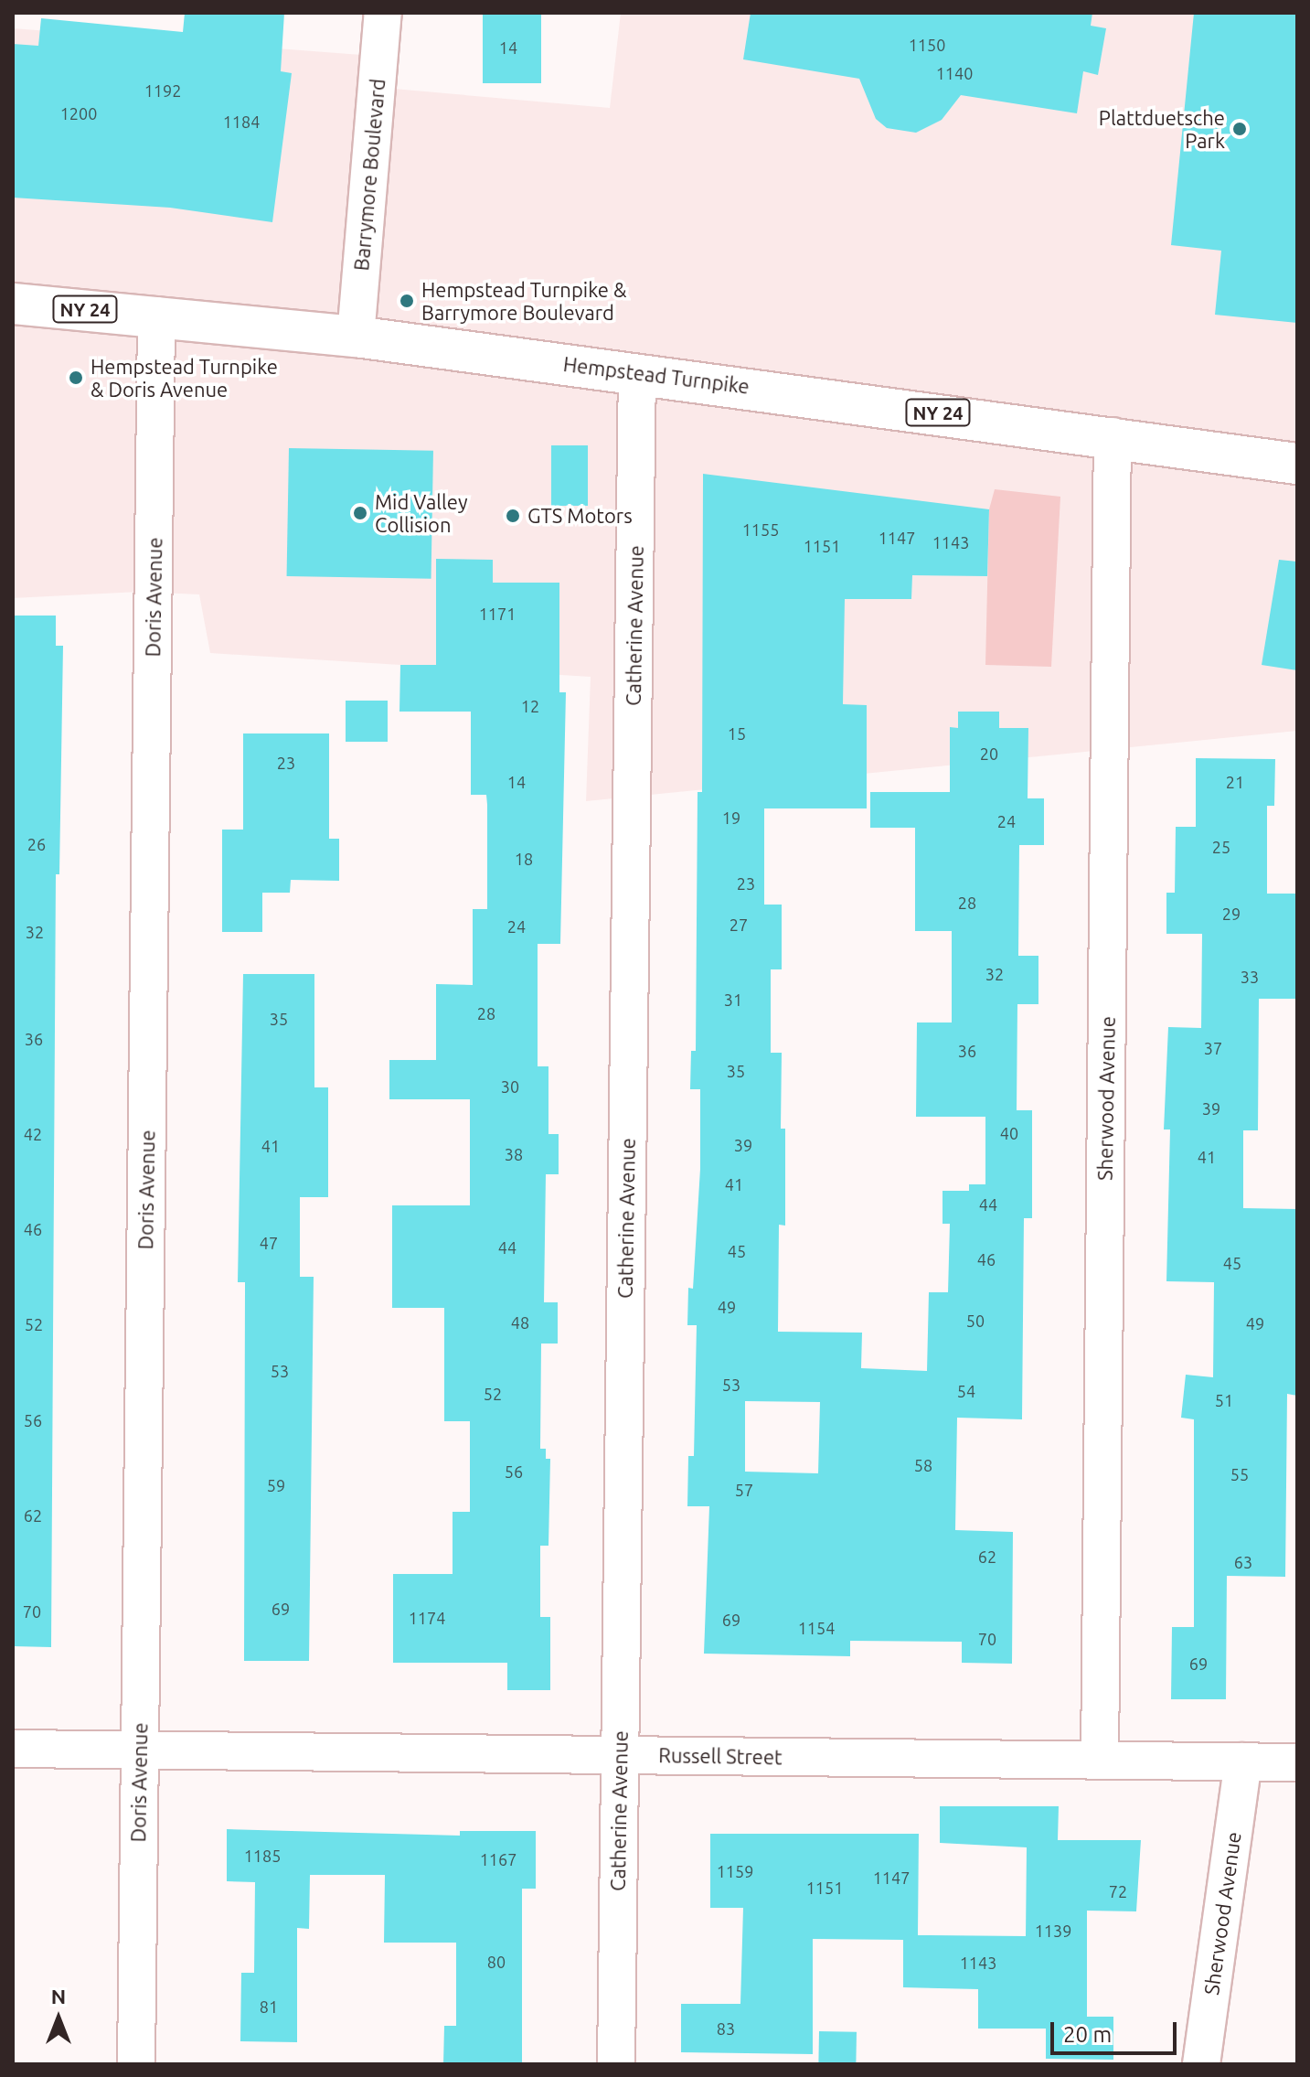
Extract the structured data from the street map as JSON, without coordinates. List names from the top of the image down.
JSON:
{
  "streets": {
    "main road": ["NY 24", "Hempstead Turnpike"],
    "street": [
      "Barrymore Boulevard",
      "Doris Avenue",
      "Catherine Avenue",
      "Sherwood Avenue",
      "Russell Street"
    ]
  },
  "crossings": [
    ["Barrymore Boulevard", "Hempstead Turnpike"],
    ["Hempstead Turnpike", "Doris Avenue"],
    ["Hempstead Turnpike", "Catherine Avenue"],
    ["Hempstead Turnpike", "Sherwood Avenue"],
    ["Doris Avenue", "Russell Street"],
    ["Catherine Avenue", "Russell Street"],
    ["Sherwood Avenue", "Russell Street"]
  ],
  "places": [
    "Plattduetsche Park",
    "Hempstead Turnpike & Barrymore Boulevard",
    "Hempstead Turnpike & Doris Avenue",
    "Mid Valley Collision",
    "GTS Motors"
  ],
  "house_numbers": [
    "1150",
    "14",
    "1140",
    "1192",
    "1200",
    "1184",
    "1155",
    "1147",
    "1143",
    "1151",
    "1171",
    "12",
    "15",
    "20",
    "23",
    "14",
    "21",
    "19",
    "24",
    "26",
    "25",
    "18",
    "23",
    "28",
    "29",
    "27",
    "24",
    "32",
    "32",
    "33",
    "31",
    "28",
    "35",
    "36",
    "37",
    "36",
    "35",
    "30",
    "39",
    "40",
    "42",
    "39",
    "41",
    "38",
    "41",
    "41",
    "44",
    "46",
    "47",
    "44",
    "45",
    "46",
    "45",
    "49",
    "50",
    "48",
    "49",
    "52",
    "53",
    "53",
    "54",
    "52",
    "51",
    "56",
    "58",
    "56",
    "55",
    "59",
    "57",
    "62",
    "62",
    "63",
    "69",
    "70",
    "1174",
    "69",
    "1154",
    "70",
    "69",
    "1185",
    "1167",
    "1159",
    "1147",
    "1151",
    "72",
    "1139",
    "80",
    "1143",
    "81",
    "83"
  ],
  "scale_bar": "20 m",
  "north": "top"
}
